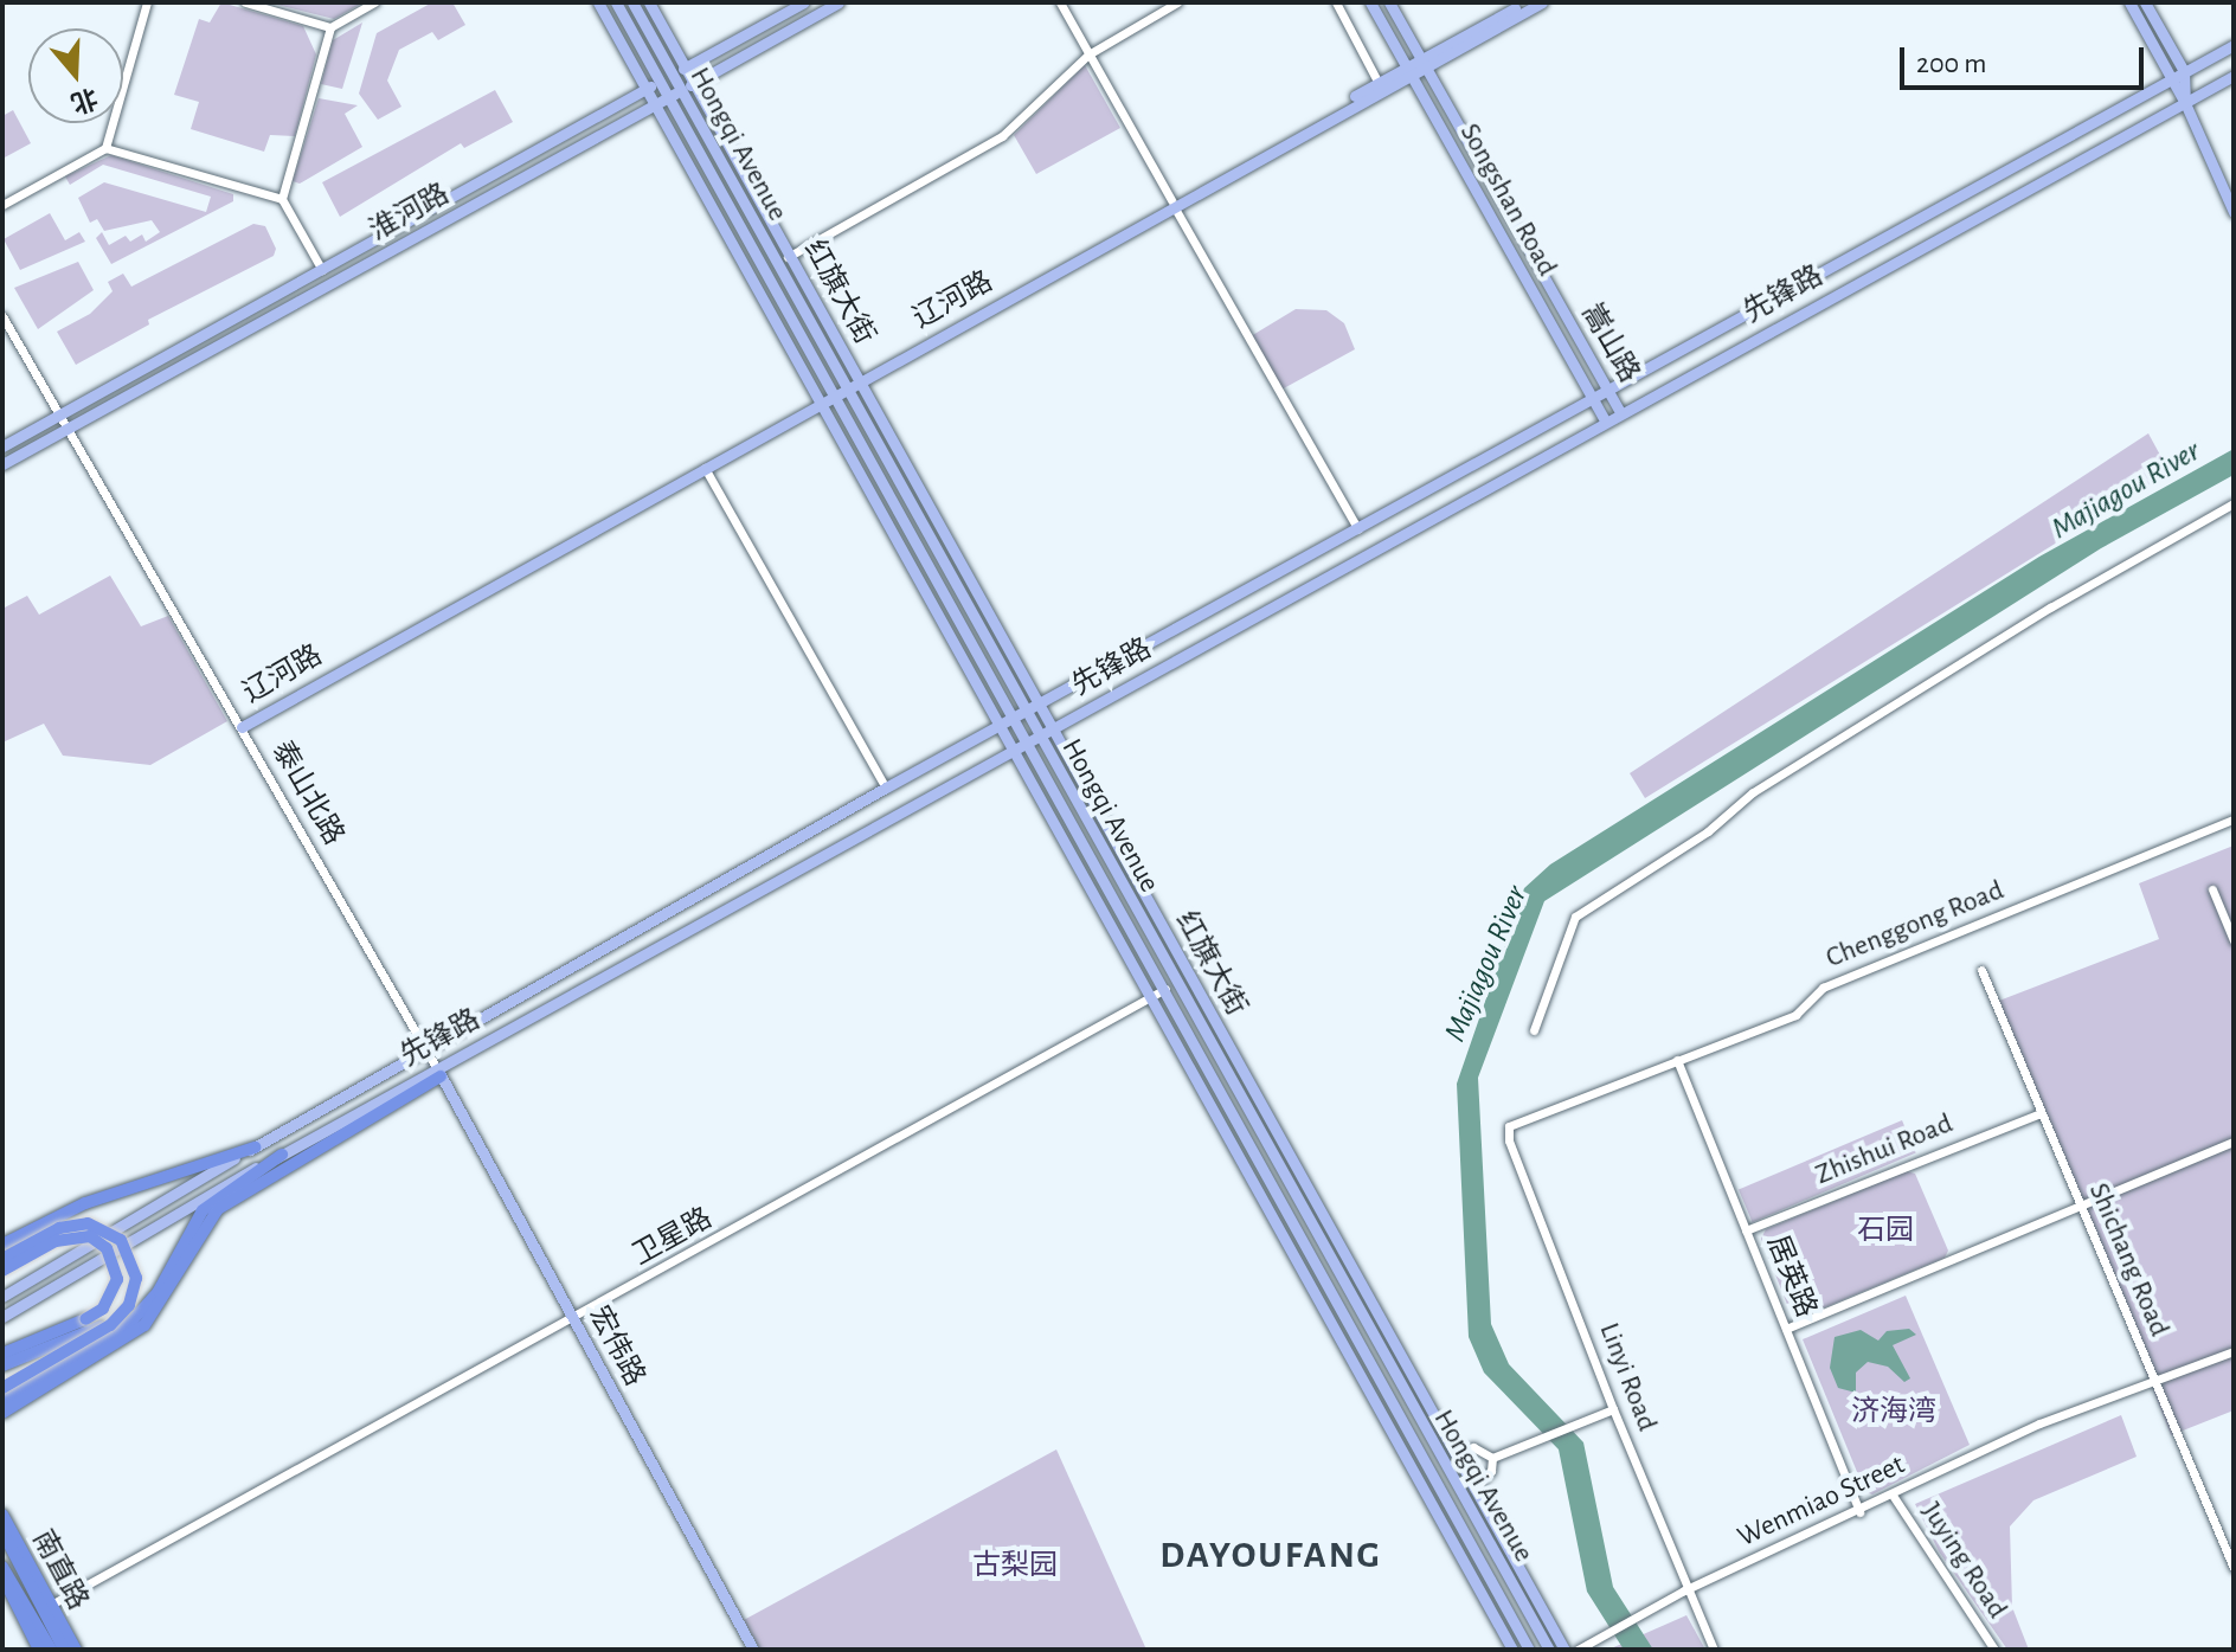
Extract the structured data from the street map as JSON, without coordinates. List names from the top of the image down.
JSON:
{
  "streets": {
    "highway": ["南直路"],
    "main road": [
      "Hongqi Avenue",
      "Songshan Road",
      "淮河路",
      "红旗大街",
      "先锋路",
      "辽河路",
      "嵩山路",
      "宏伟路"
    ],
    "street": [
      "泰山北路",
      "Chenggong Road",
      "Zhishui Road",
      "卫星路",
      "Shichang Road",
      "居英路",
      "Linyi Road",
      "Wenmiao Street",
      "Juying Road"
    ]
  },
  "crossings": [
    ["Hongqi Avenue", "淮河路"],
    ["Hongqi Avenue", "先锋路"],
    ["Hongqi Avenue", "辽河路"],
    ["Hongqi Avenue", "卫星路"],
    ["Songshan Road", "先锋路"],
    ["Songshan Road", "辽河路"],
    ["淮河路", "红旗大街"],
    ["淮河路", "泰山北路"],
    ["红旗大街", "先锋路"],
    ["红旗大街", "辽河路"],
    ["先锋路", "嵩山路"],
    ["先锋路", "泰山北路"],
    ["先锋路", "宏伟路"],
    ["辽河路", "嵩山路"],
    ["辽河路", "泰山北路"],
    ["泰山北路", "宏伟路"],
    ["Chenggong Road", "居英路"],
    ["Chenggong Road", "Linyi Road"],
    ["Zhishui Road", "Shichang Road"],
    ["Zhishui Road", "居英路"],
    ["卫星路", "宏伟路"],
    ["卫星路", "南直路"],
    ["Shichang Road", "Wenmiao Street"],
    ["居英路", "Wenmiao Street"],
    ["Linyi Road", "Wenmiao Street"],
    ["Wenmiao Street", "Juying Road"]
  ],
  "districts": ["DAYOUFANG"],
  "water": ["Majiagou River"],
  "parks": ["石园", "济海湾", "古梨园"],
  "scale_bar": "200 m",
  "north": "bottom"
}
